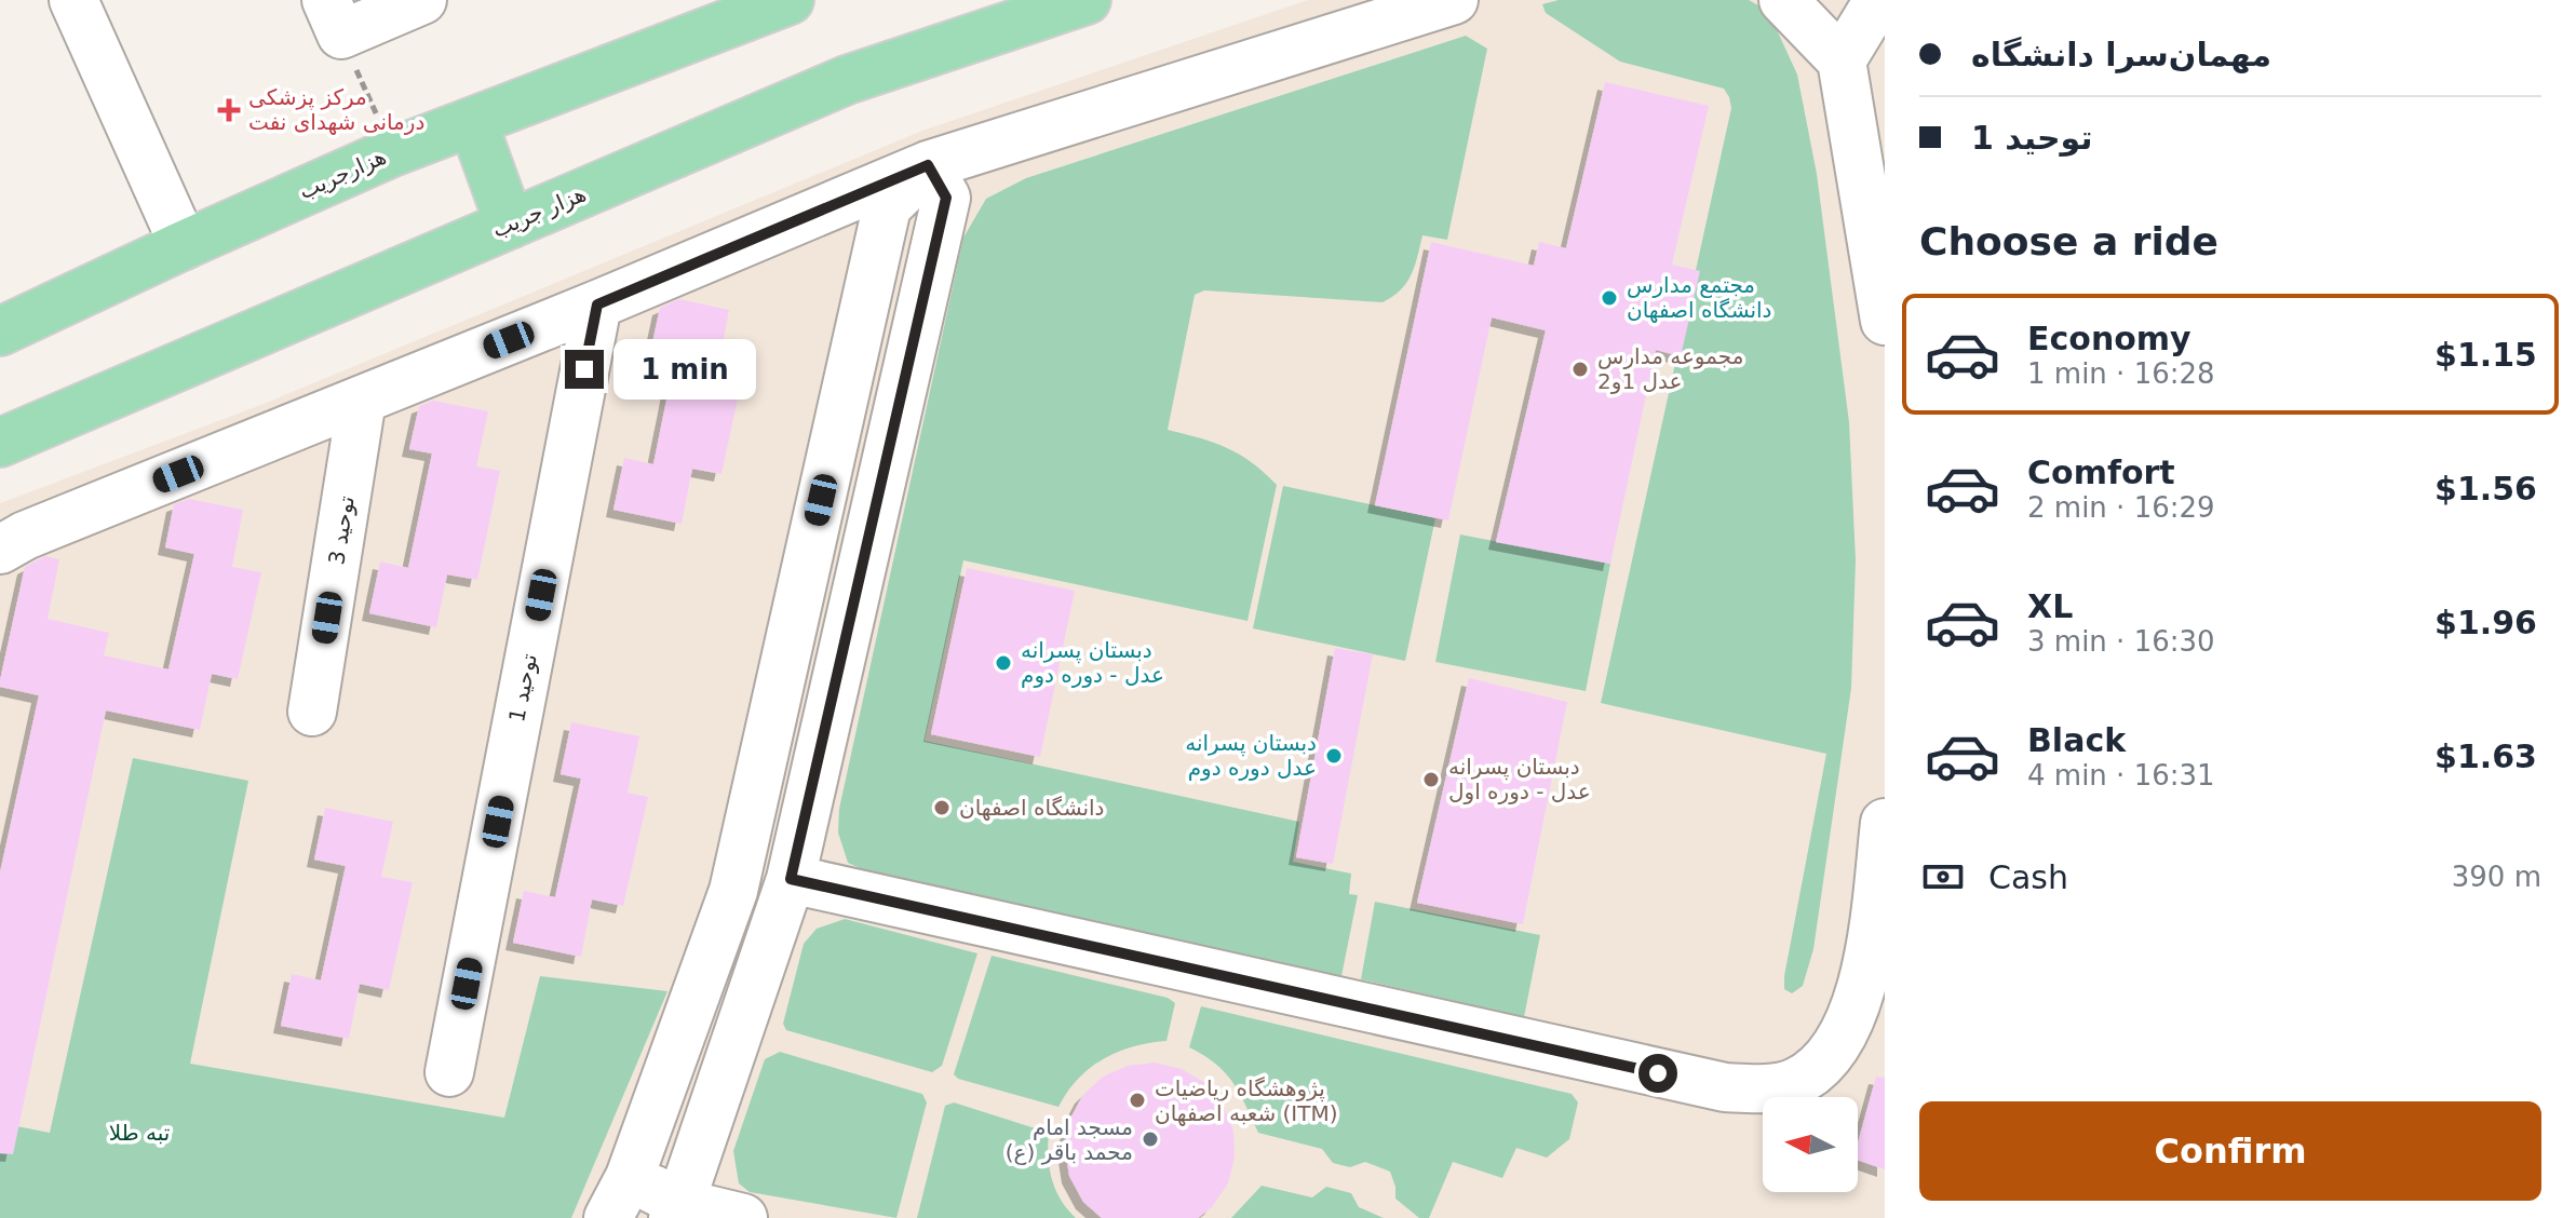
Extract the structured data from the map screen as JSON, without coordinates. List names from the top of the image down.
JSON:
{
  "streets": {
    "main road": ["هزارجریب", "هزار جریب"],
    "street": ["توحید 3", "توحید 1"]
  },
  "parks": ["تبه طلا"],
  "places": {
    "health": ["مرکز پزشکی درمانی شهدای نفت"],
    "other": [
      "مجتمع مدارس دانشگاه اصفهان",
      "مجموعه مدارس عدل 1و2",
      "دبستان پسرانه عدل - دوره دوم",
      "دبستان پسرانه عدل دوره دوم",
      "دبستان پسرانه عدل - دوره اول",
      "دانشگاه اصفهان",
      "پژوهشگاه رياضيات شعبه اصفهان (ITM)",
      "مسجد امام محمد باقر (ع)"
    ]
  },
  "north": "left",
  "page": {
    "banner": ["مهمان‌سرا دانشگاه", "توحید 1"],
    "heading": "Choose a ride",
    "list": [
      {
        "name": "Economy",
        "note": "1 min · 16:28",
        "value": "$1.15"
      },
      {
        "name": "Comfort",
        "note": "2 min · 16:29",
        "value": "$1.56"
      },
      {
        "name": "XL",
        "note": "3 min · 16:30",
        "value": "$1.96"
      },
      {
        "name": "Black",
        "note": "4 min · 16:31",
        "value": "$1.63"
      }
    ],
    "bubble": "1 min",
    "pay": ["Cash", "390 m"],
    "buttons": "Confirm"
  }
}
